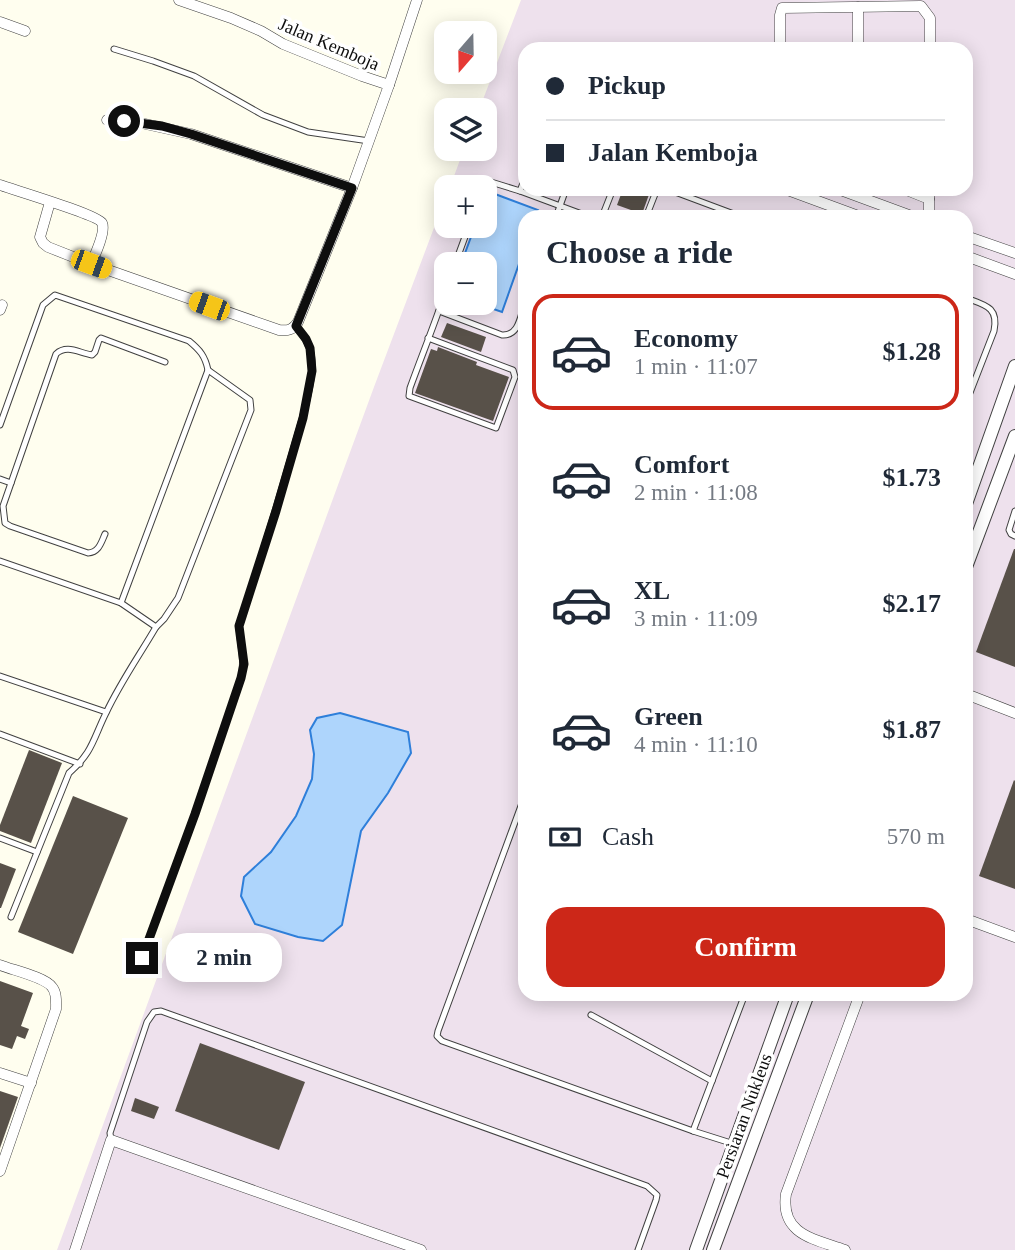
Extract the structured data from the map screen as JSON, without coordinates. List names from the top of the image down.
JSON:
{
  "streets": {
    "street": ["Jalan Kemboja", "Persiaran Nukleus"]
  },
  "north": "bottom",
  "page": {
    "map_buttons": ["+", "−"],
    "banner": ["Pickup", "Jalan Kemboja"],
    "heading": "Choose a ride",
    "list": [
      {
        "name": "Economy",
        "note": "1 min · 11:07",
        "value": "$1.28"
      },
      {
        "name": "Comfort",
        "note": "2 min · 11:08",
        "value": "$1.73"
      },
      {
        "name": "XL",
        "note": "3 min · 11:09",
        "value": "$2.17"
      },
      {
        "name": "Green",
        "note": "4 min · 11:10",
        "value": "$1.87"
      }
    ],
    "pay": ["Cash", "570 m"],
    "buttons": "Confirm",
    "bubble": "2 min"
  }
}
